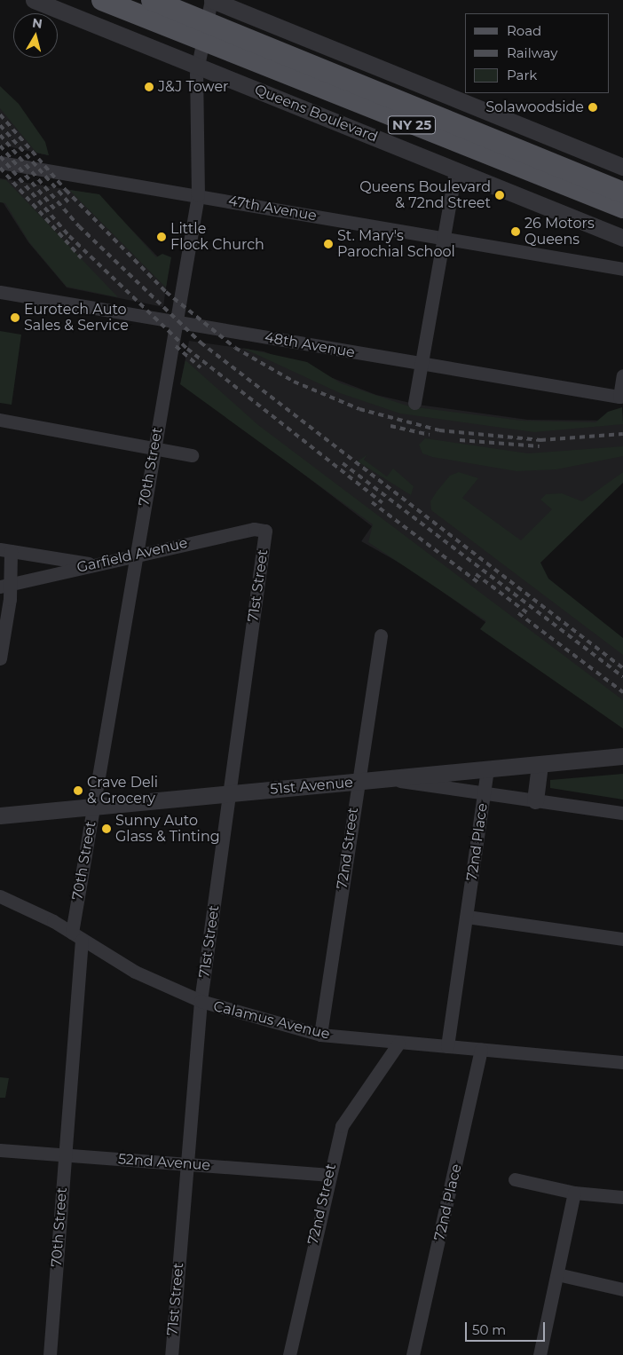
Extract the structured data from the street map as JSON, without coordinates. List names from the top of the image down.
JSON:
{
  "streets": {
    "main road": ["Queens Boulevard", "NY 25"],
    "street": [
      "47th Avenue",
      "48th Avenue",
      "70th Street",
      "Garfield Avenue",
      "71st Street",
      "51st Avenue",
      "72nd Place",
      "72nd Street",
      "Calamus Avenue",
      "52nd Avenue"
    ]
  },
  "crossings": [
    ["Queens Boulevard", "70th Street"],
    ["47th Avenue", "70th Street"],
    ["48th Avenue", "70th Street"],
    ["70th Street", "Garfield Avenue"],
    ["70th Street", "51st Avenue"],
    ["70th Street", "Calamus Avenue"],
    ["70th Street", "52nd Avenue"],
    ["Garfield Avenue", "71st Street"],
    ["71st Street", "51st Avenue"],
    ["71st Street", "Calamus Avenue"],
    ["71st Street", "52nd Avenue"],
    ["51st Avenue", "72nd Place"],
    ["51st Avenue", "72nd Street"],
    ["72nd Place", "Calamus Avenue"],
    ["72nd Street", "Calamus Avenue"],
    ["72nd Street", "52nd Avenue"]
  ],
  "places": [
    "J&J Tower",
    "Solawoodside",
    "Queens Boulevard & 72nd Street",
    "26 Motors Queens",
    "Little Flock Church",
    "St. Mary's Parochial School",
    "Eurotech Auto Sales & Service",
    "Crave Deli & Grocery",
    "Sunny Auto Glass & Tinting"
  ],
  "legend": ["Road", "Railway", "Park"],
  "scale_bar": "50 m",
  "north": "top"
}
